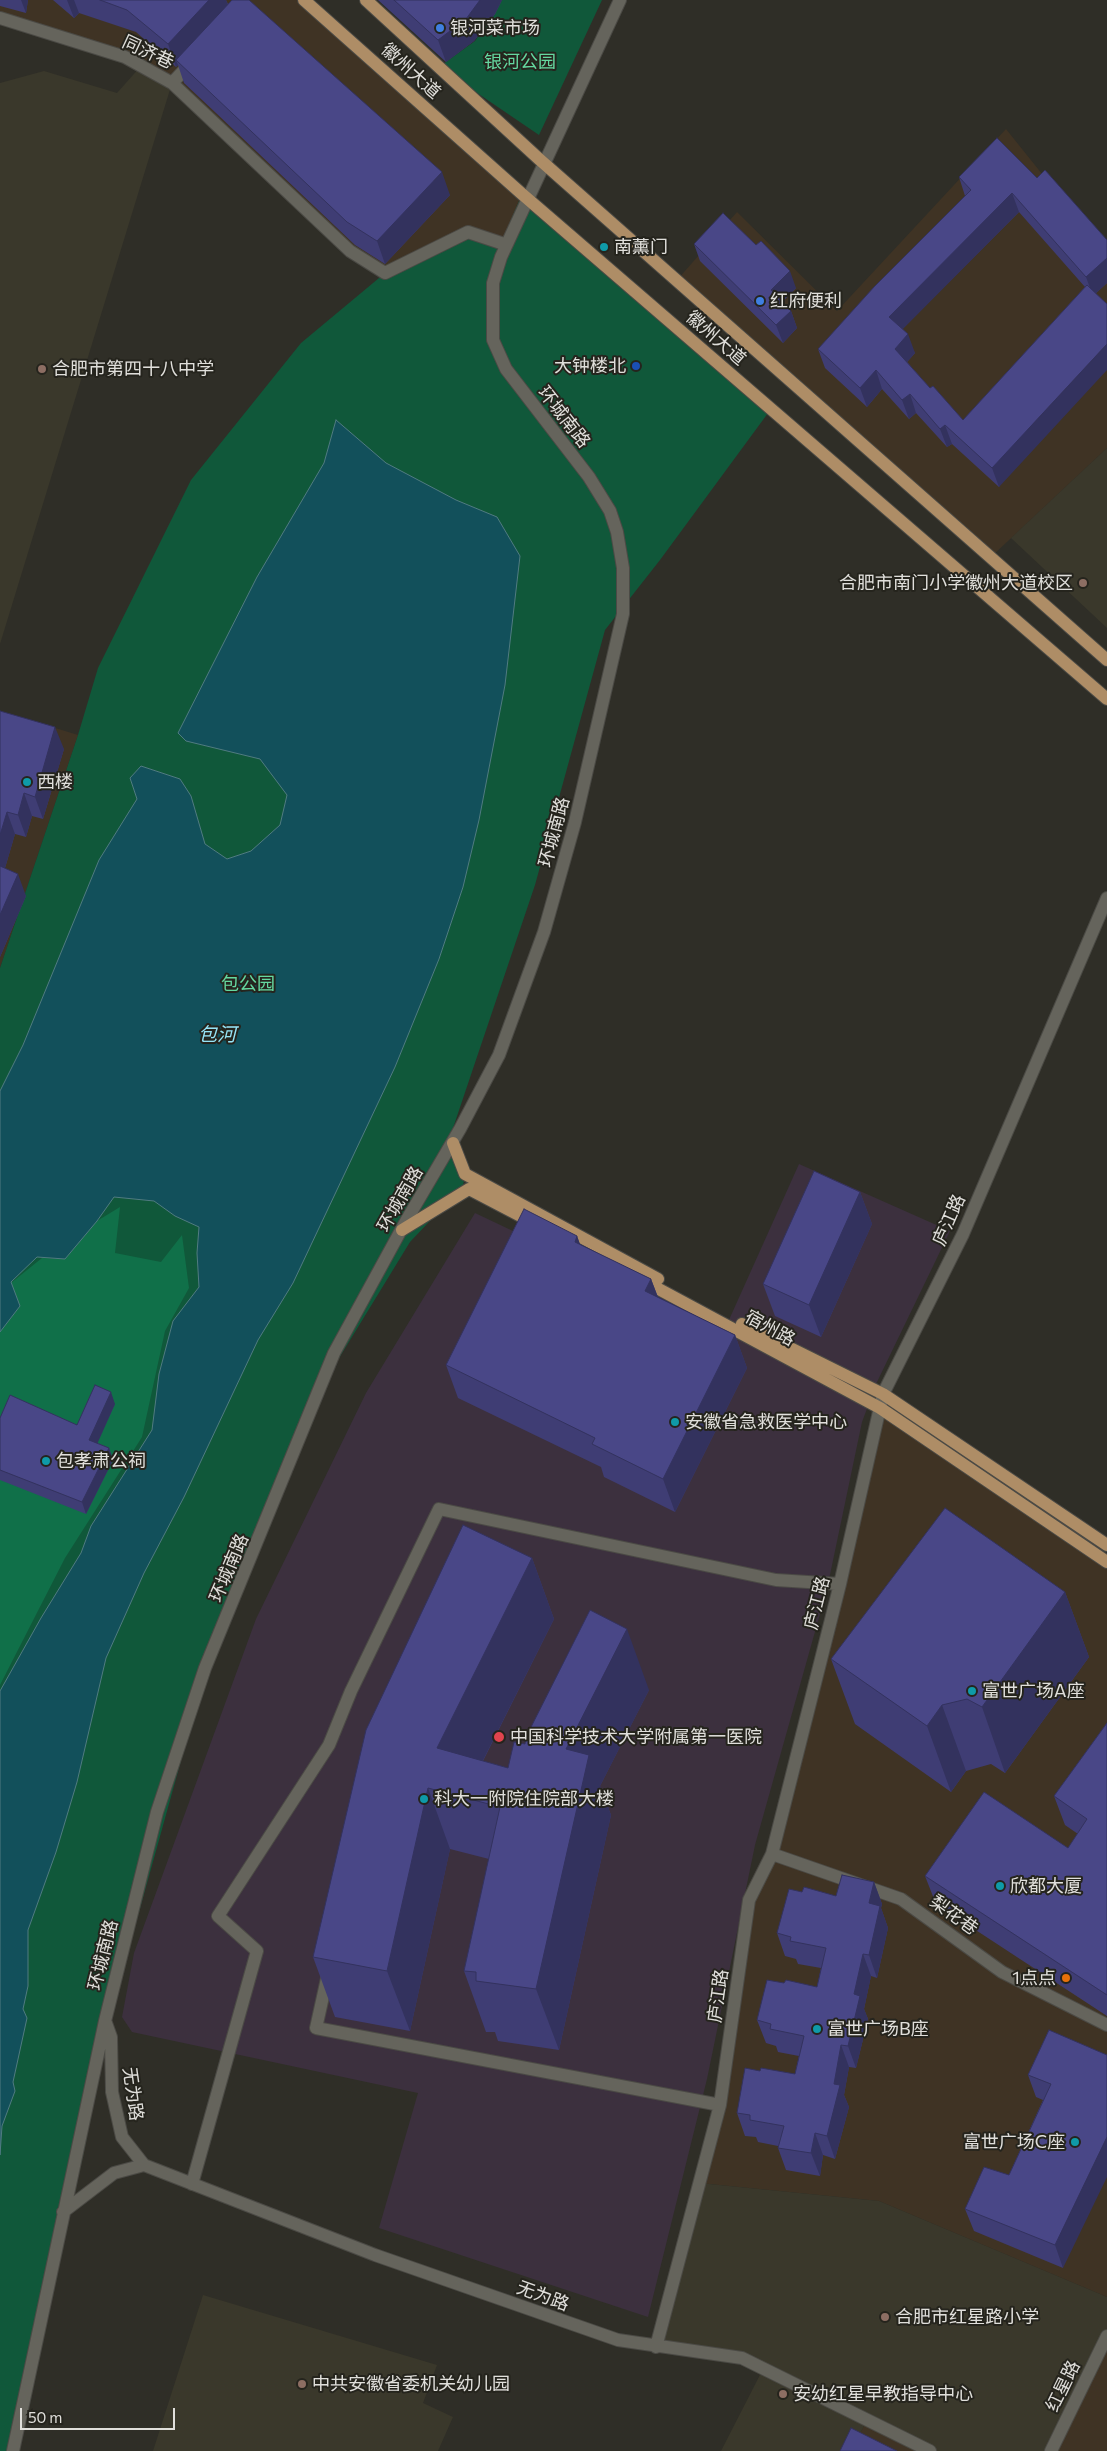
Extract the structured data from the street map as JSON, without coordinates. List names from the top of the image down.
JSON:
{
  "streets": {
    "main road": ["徽州大道", "宿州路"],
    "street": [
      "同济巷",
      "环城南路",
      "庐江路",
      "梨花巷",
      "无为路",
      "红星路"
    ]
  },
  "crossings": [
    ["徽州大道", "环城南路"],
    ["环城南路", "宿州路"],
    ["环城南路", "无为路"],
    ["庐江路", "宿州路"],
    ["庐江路", "梨花巷"],
    ["庐江路", "无为路"]
  ],
  "water": ["包河"],
  "parks": ["银河公园", "包公园"],
  "places": [
    "银河菜市场",
    "南薰门",
    "红府便利",
    "大钟楼北",
    "合肥市第四十八中学",
    "合肥市南门小学徽州大道校区",
    "西楼",
    "安徽省急救医学中心",
    "包孝肃公祠",
    "富世广场A座",
    "中国科学技术大学附属第一医院",
    "科大一附院住院部大楼",
    "欣都大厦",
    "1点点",
    "富世广场B座",
    "富世广场C座",
    "合肥市红星路小学",
    "中共安徽省委机关幼儿园",
    "安幼红星早教指导中心"
  ],
  "scale_bar": "50 m"
}
